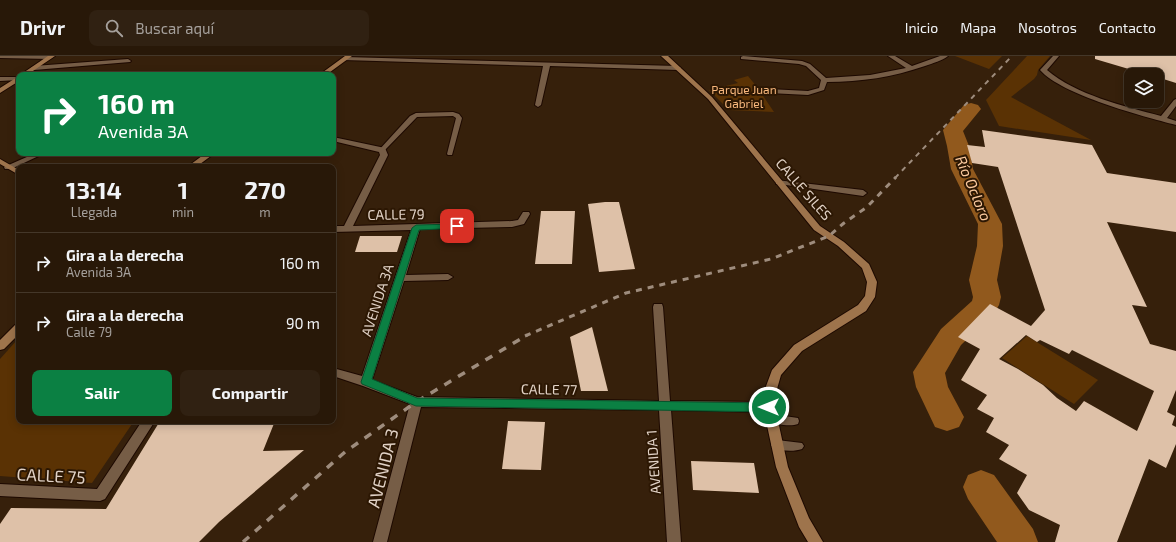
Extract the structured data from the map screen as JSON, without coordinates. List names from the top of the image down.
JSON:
{
  "streets": {
    "street": [
      "CALLE SILES",
      "CALLE 79",
      "AVENIDA 3A",
      "CALLE 77",
      "AVENIDA 1",
      "AVENIDA 3",
      "CALLE 75"
    ]
  },
  "crossings": [
    ["CALLE SILES", "CALLE 77"],
    ["CALLE 79", "AVENIDA 3A"],
    ["AVENIDA 3A", "CALLE 77"],
    ["CALLE 77", "AVENIDA 1"],
    ["CALLE 77", "AVENIDA 3"]
  ],
  "water": ["Río Ocloro"],
  "parks": ["Parque Juan Gabriel"],
  "page": {
    "header": "Drivr",
    "search": "Buscar aquí",
    "nav": [
      "Inicio",
      "Mapa",
      "Nosotros",
      "Contacto"
    ],
    "turn": ["160 m", "Avenida 3A"],
    "eta": [
      "13:14",
      "Llegada",
      "1",
      "min",
      "270",
      "m"
    ],
    "list": [
      {
        "name": "Gira a la derecha",
        "note": "Avenida 3A",
        "value": "160 m"
      },
      {
        "name": "Gira a la derecha",
        "note": "Calle 79",
        "value": "90 m"
      }
    ],
    "buttons": ["Salir", "Compartir"]
  }
}
